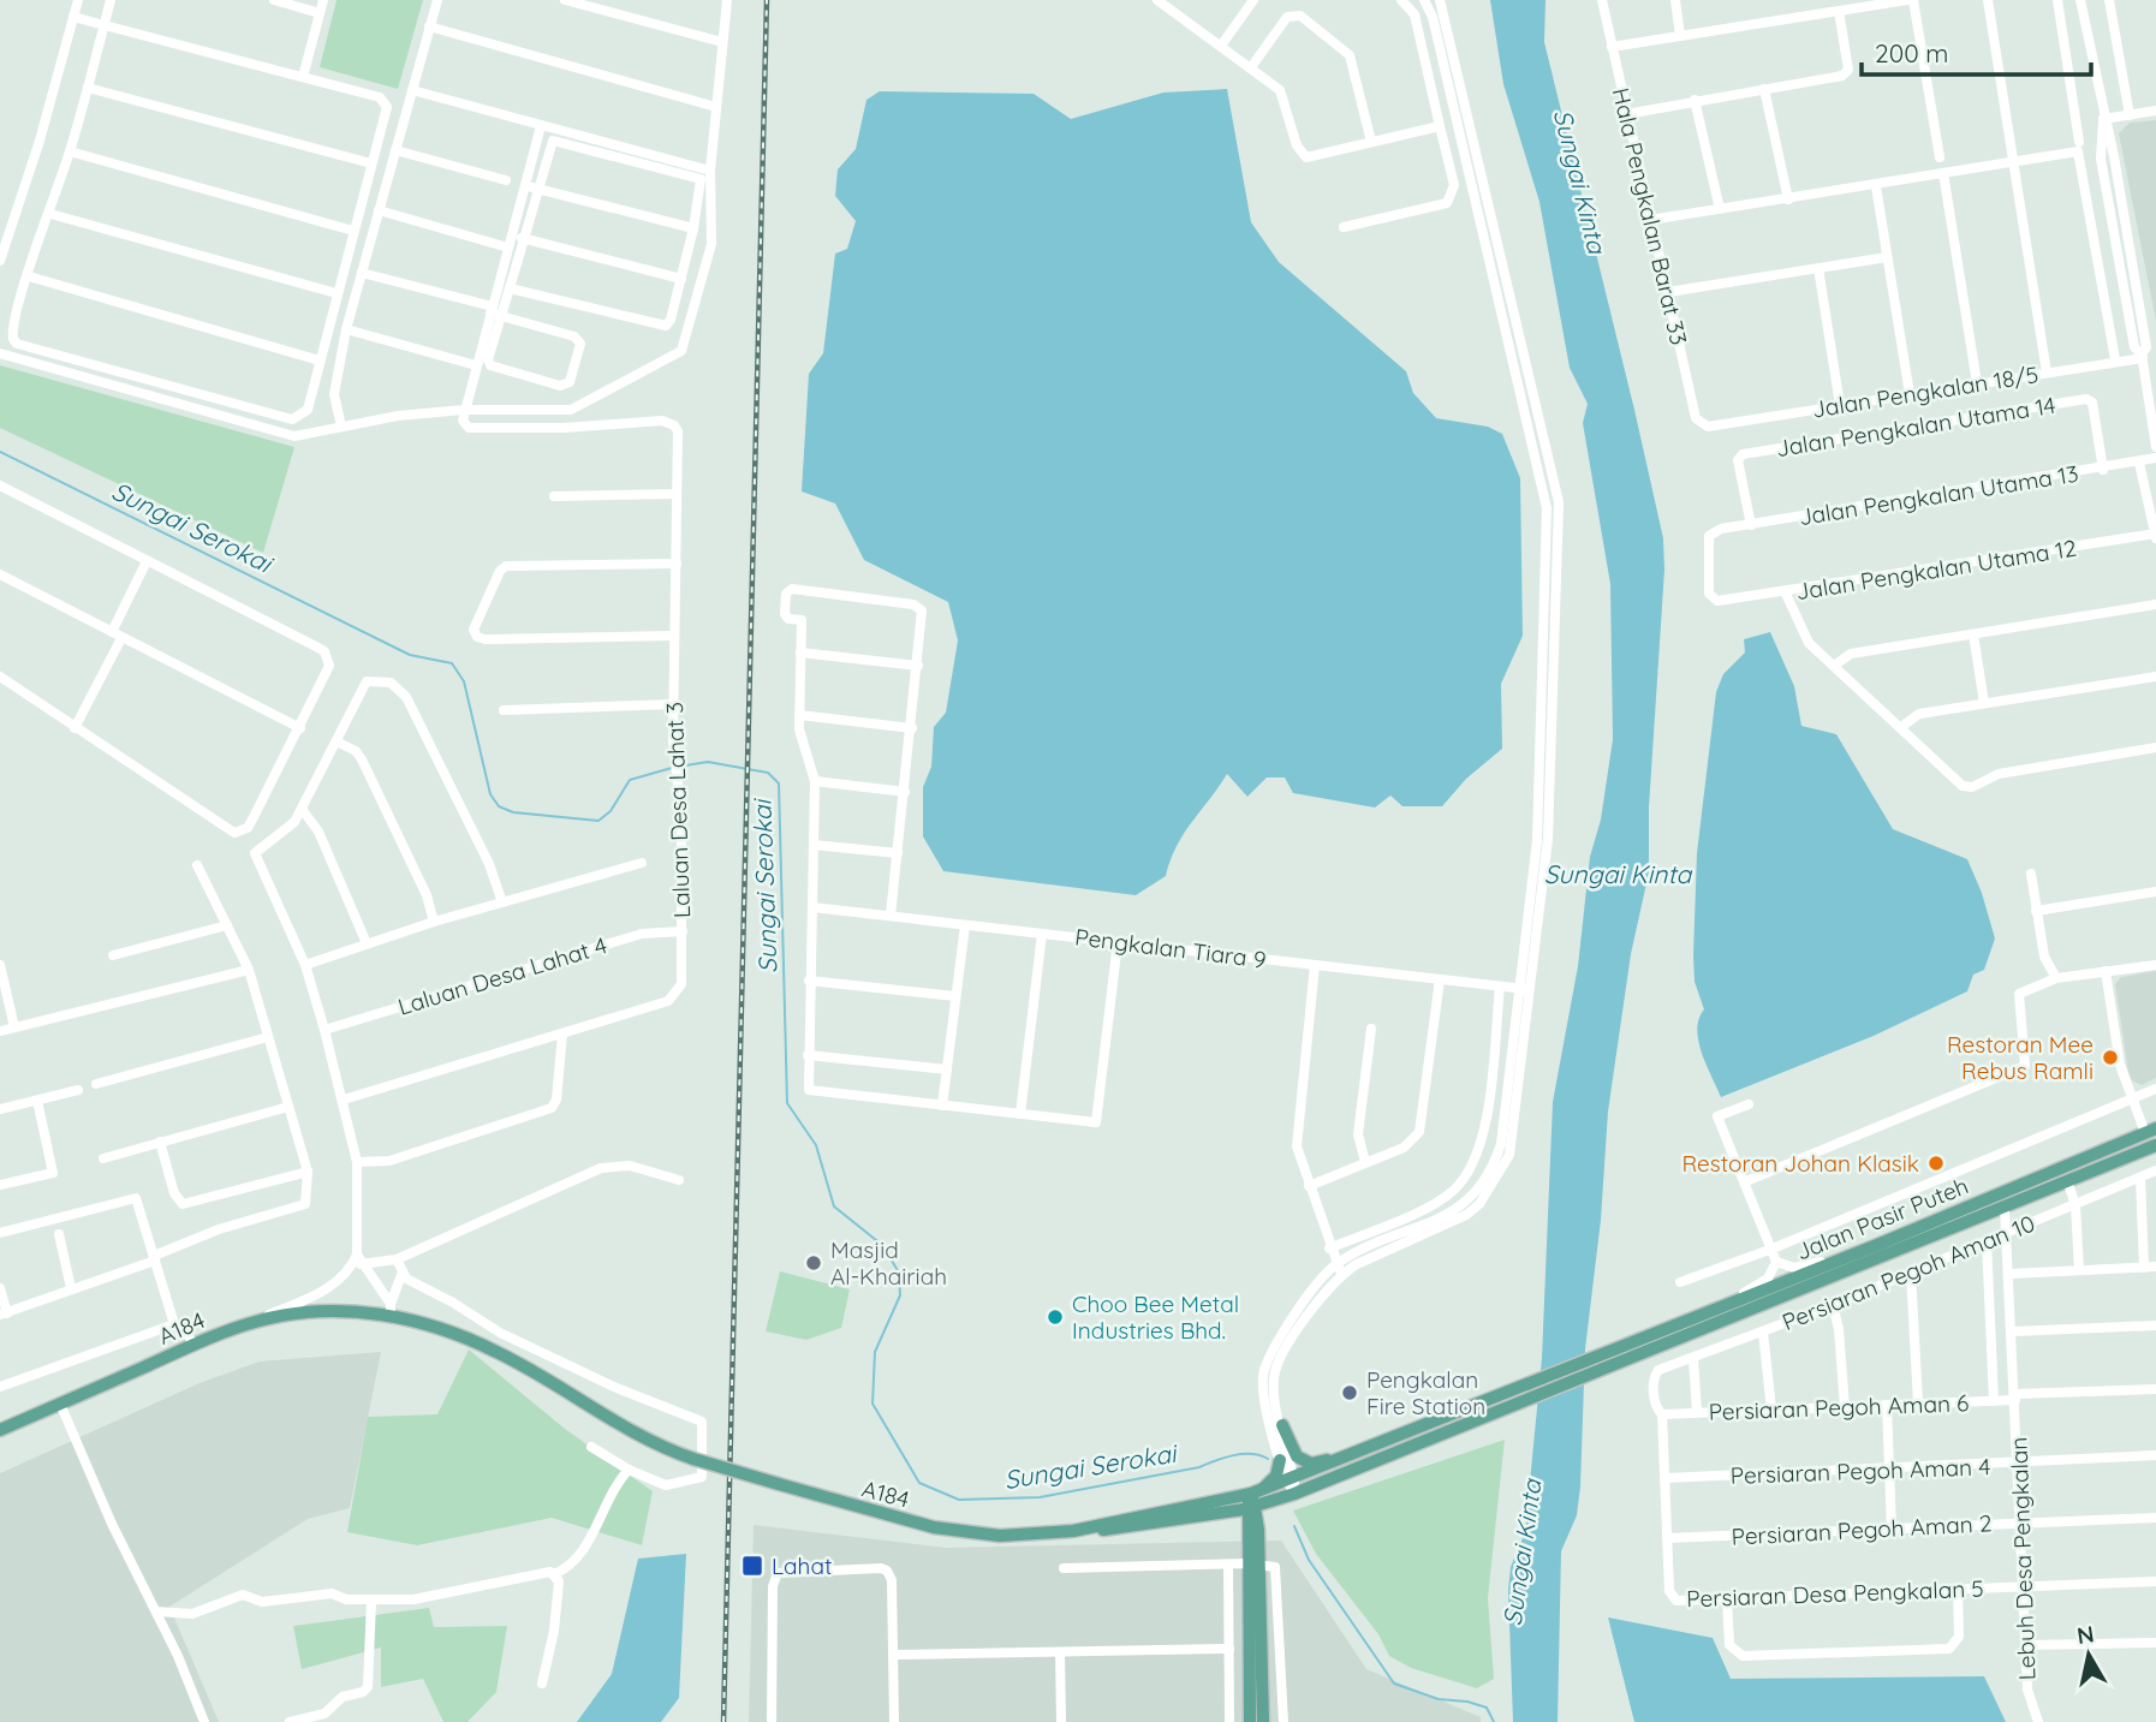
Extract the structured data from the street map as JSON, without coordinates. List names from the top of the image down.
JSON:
{
  "streets": {
    "main road": ["Jalan Pasir Puteh", "A184"],
    "street": [
      "Hala Pengkalan Barat 33",
      "Jalan Pengkalan 18/5",
      "Jalan Pengkalan Utama 14",
      "Jalan Pengkalan Utama 13",
      "Jalan Pengkalan Utama 12",
      "Laluan Desa Lahat 3",
      "Pengkalan Tiara 9",
      "Laluan Desa Lahat 4",
      "Persiaran Pegoh Aman 10",
      "Persiaran Pegoh Aman 6",
      "Persiaran Pegoh Aman 4",
      "Persiaran Pegoh Aman 2",
      "Lebuh Desa Pengkalan",
      "Persiaran Desa Pengkalan 5"
    ]
  },
  "crossings": [
    ["Hala Pengkalan Barat 33", "Jalan Pengkalan 18/5"],
    ["Jalan Pengkalan Utama 14", "Jalan Pengkalan Utama 13"],
    ["Jalan Pengkalan Utama 13", "Jalan Pengkalan Utama 12"],
    ["Laluan Desa Lahat 3", "Laluan Desa Lahat 4"],
    ["Jalan Pasir Puteh", "Lebuh Desa Pengkalan"],
    ["Persiaran Pegoh Aman 10", "Persiaran Pegoh Aman 6"],
    ["Persiaran Pegoh Aman 10", "Lebuh Desa Pengkalan"],
    ["Persiaran Pegoh Aman 6", "Lebuh Desa Pengkalan"],
    ["Persiaran Pegoh Aman 4", "Lebuh Desa Pengkalan"],
    ["Persiaran Pegoh Aman 2", "Lebuh Desa Pengkalan"],
    ["Persiaran Pegoh Aman 2", "Persiaran Desa Pengkalan 5"],
    ["Lebuh Desa Pengkalan", "Persiaran Desa Pengkalan 5"]
  ],
  "water": ["Sungai Kinta", "Sungai Serokai"],
  "places": {
    "other": [
      "Restoran Mee Rebus Ramli",
      "Restoran Johan Klasik",
      "Masjid Al-Khairiah",
      "Choo Bee Metal Industries Bhd.",
      "Pengkalan Fire Station"
    ],
    "transit": ["Lahat"]
  },
  "scale_bar": "200 m",
  "north": "top"
}
